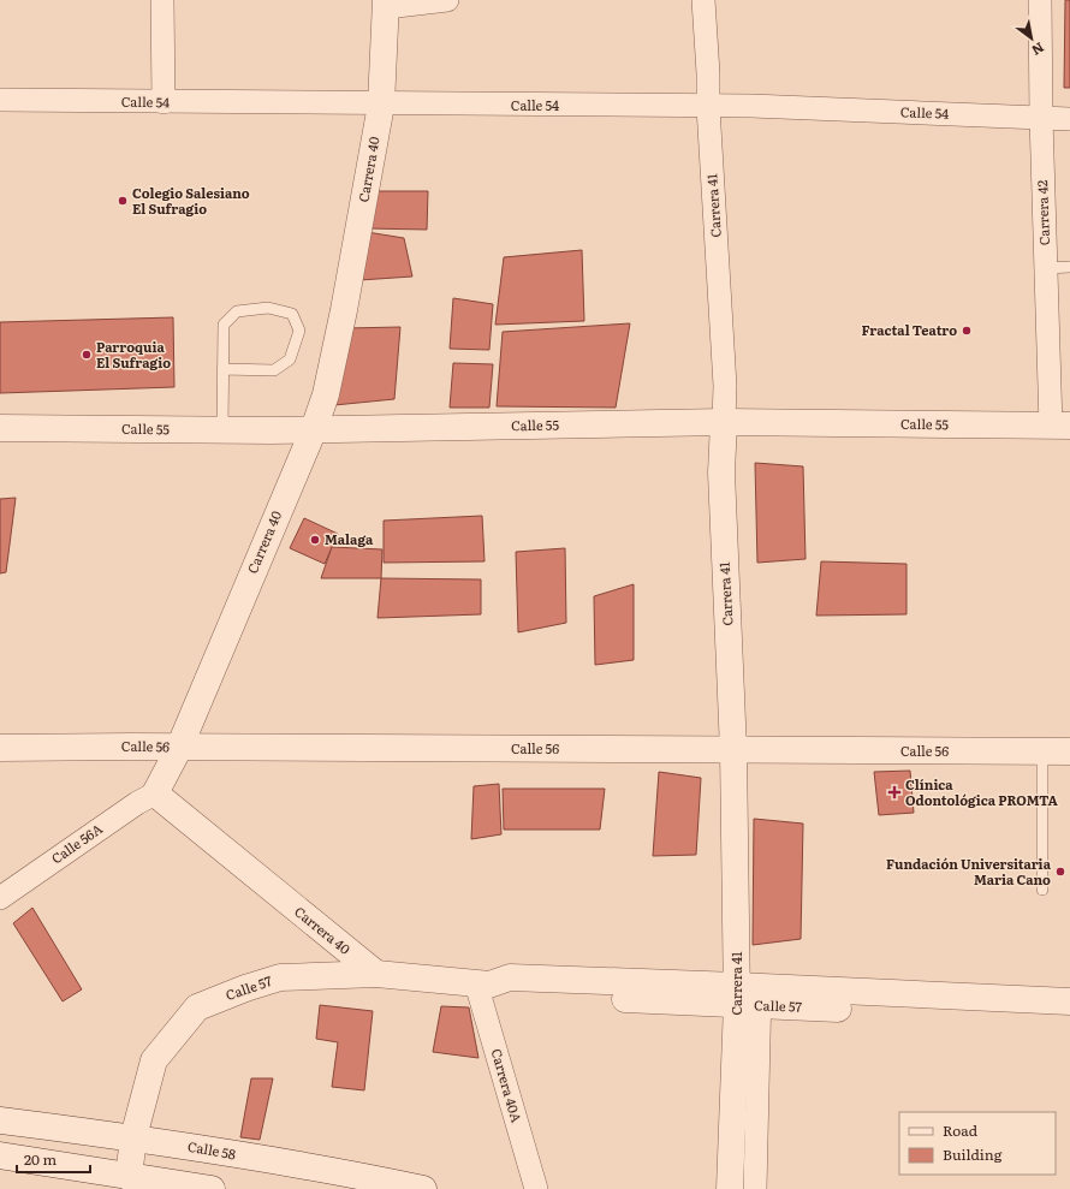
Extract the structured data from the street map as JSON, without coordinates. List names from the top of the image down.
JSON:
{
  "streets": {
    "street": [
      "Calle 54",
      "Carrera 40",
      "Carrera 41",
      "Carrera 42",
      "Calle 55",
      "Calle 56",
      "Calle 56A",
      "Calle 57",
      "Carrera 40A",
      "Calle 58"
    ]
  },
  "crossings": [
    ["Calle 54", "Carrera 40"],
    ["Calle 54", "Carrera 41"],
    ["Calle 54", "Carrera 42"],
    ["Carrera 40", "Calle 55"],
    ["Carrera 40", "Calle 56"],
    ["Carrera 40", "Calle 56A"],
    ["Carrera 40", "Calle 57"],
    ["Carrera 41", "Calle 55"],
    ["Carrera 41", "Calle 56"],
    ["Carrera 41", "Calle 57"],
    ["Carrera 42", "Calle 55"],
    ["Calle 57", "Carrera 40A"],
    ["Calle 57", "Calle 58"]
  ],
  "places": {
    "other": [
      "Colegio Salesiano El Sufragio",
      "Fractal Teatro",
      "Parroquia El Sufragio",
      "Malaga",
      "Fundación Universitaria Maria Cano"
    ],
    "health": ["Clínica Odontológica PROMTA"]
  },
  "legend": ["Road", "Building"],
  "scale_bar": "20 m",
  "north": "bottom right"
}
